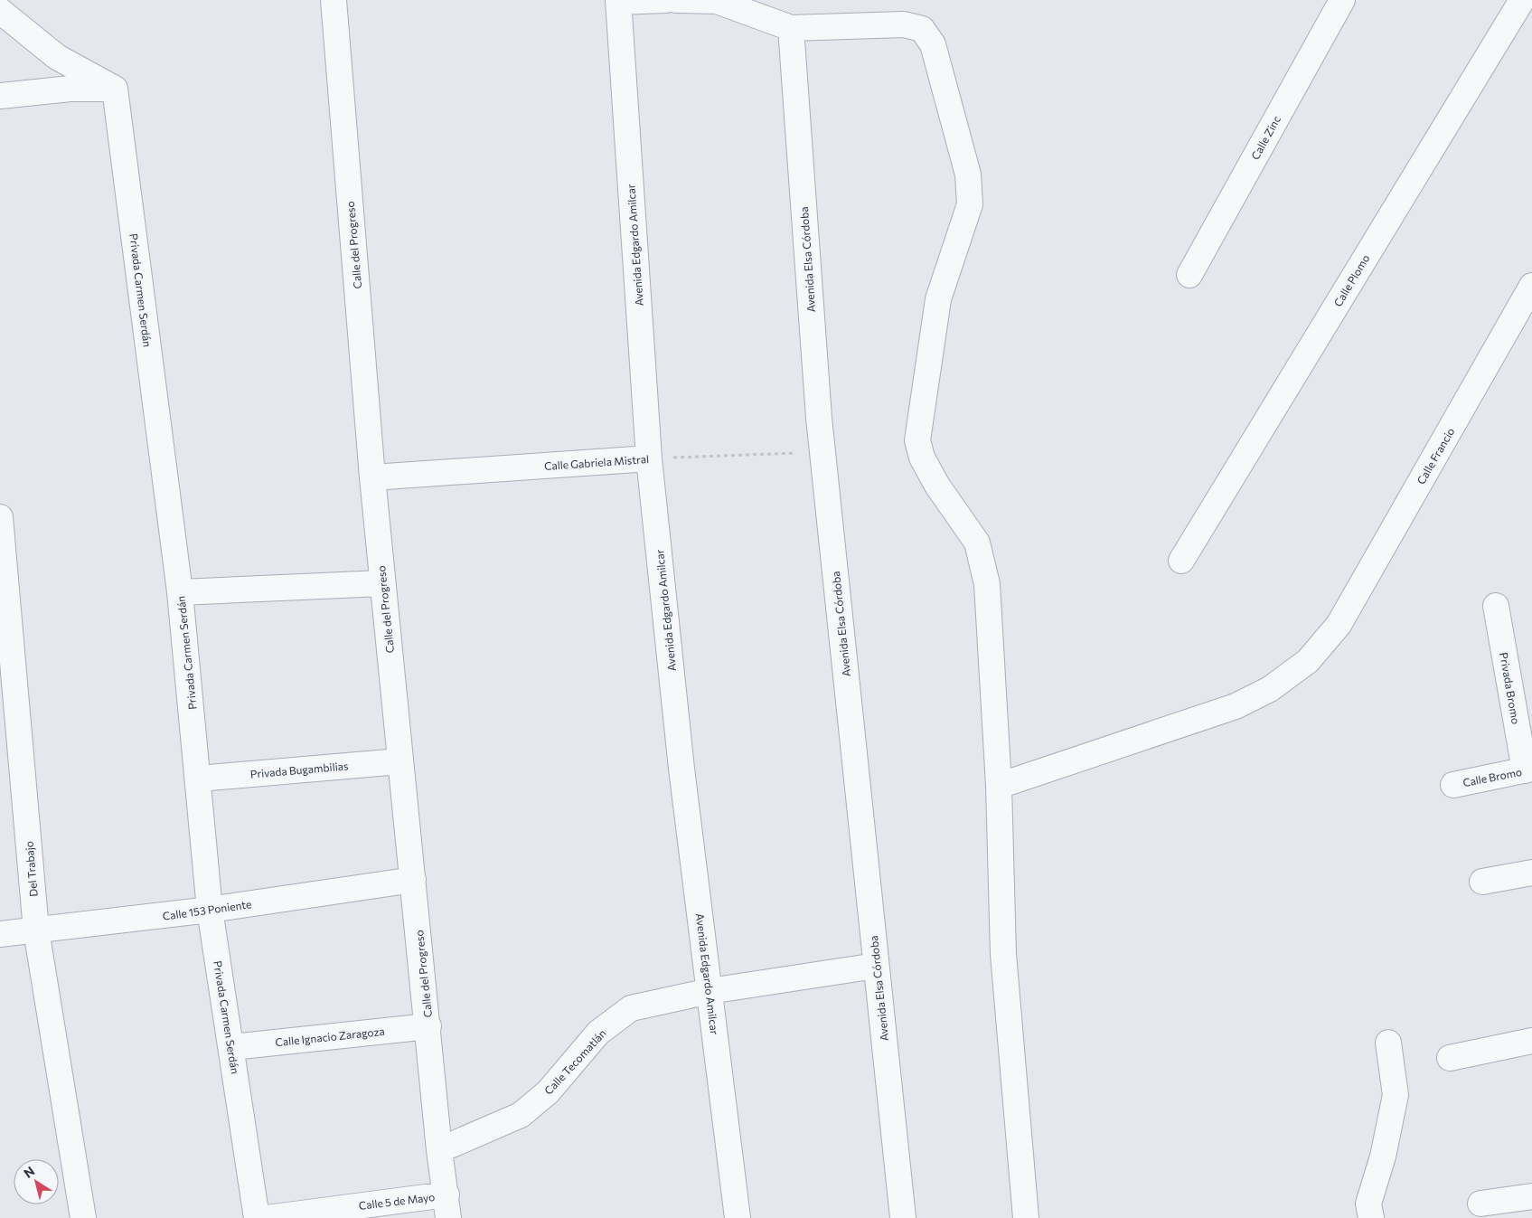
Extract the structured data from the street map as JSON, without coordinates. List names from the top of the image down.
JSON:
{
  "streets": {
    "street": [
      "Calle Zinc",
      "Calle del Progreso",
      "Avenida Edgardo Amilcar",
      "Avenida Elsa Córdoba",
      "Calle Plomo",
      "Privada Carmen Serdán",
      "Calle Francio",
      "Calle Gabriela Mistral",
      "Privada Bromo",
      "Privada Bugambilias",
      "Calle Bromo",
      "Del Trabajo",
      "Calle 153 Poniente",
      "Calle Ignacio Zaragoza",
      "Calle Tecomatlán",
      "Calle 5 de Mayo"
    ]
  },
  "crossings": [
    ["Calle del Progreso", "Calle Gabriela Mistral"],
    ["Calle del Progreso", "Privada Bugambilias"],
    ["Calle del Progreso", "Calle 153 Poniente"],
    ["Calle del Progreso", "Calle Ignacio Zaragoza"],
    ["Calle del Progreso", "Calle Tecomatlán"],
    ["Calle del Progreso", "Calle 5 de Mayo"],
    ["Avenida Edgardo Amilcar", "Calle Gabriela Mistral"],
    ["Avenida Edgardo Amilcar", "Calle Tecomatlán"],
    ["Avenida Elsa Córdoba", "Calle Gabriela Mistral"],
    ["Avenida Elsa Córdoba", "Calle Tecomatlán"],
    ["Privada Carmen Serdán", "Privada Bugambilias"],
    ["Privada Carmen Serdán", "Calle 153 Poniente"],
    ["Privada Carmen Serdán", "Calle Ignacio Zaragoza"],
    ["Privada Bromo", "Calle Bromo"],
    ["Del Trabajo", "Calle 153 Poniente"]
  ],
  "north": "top left"
}
